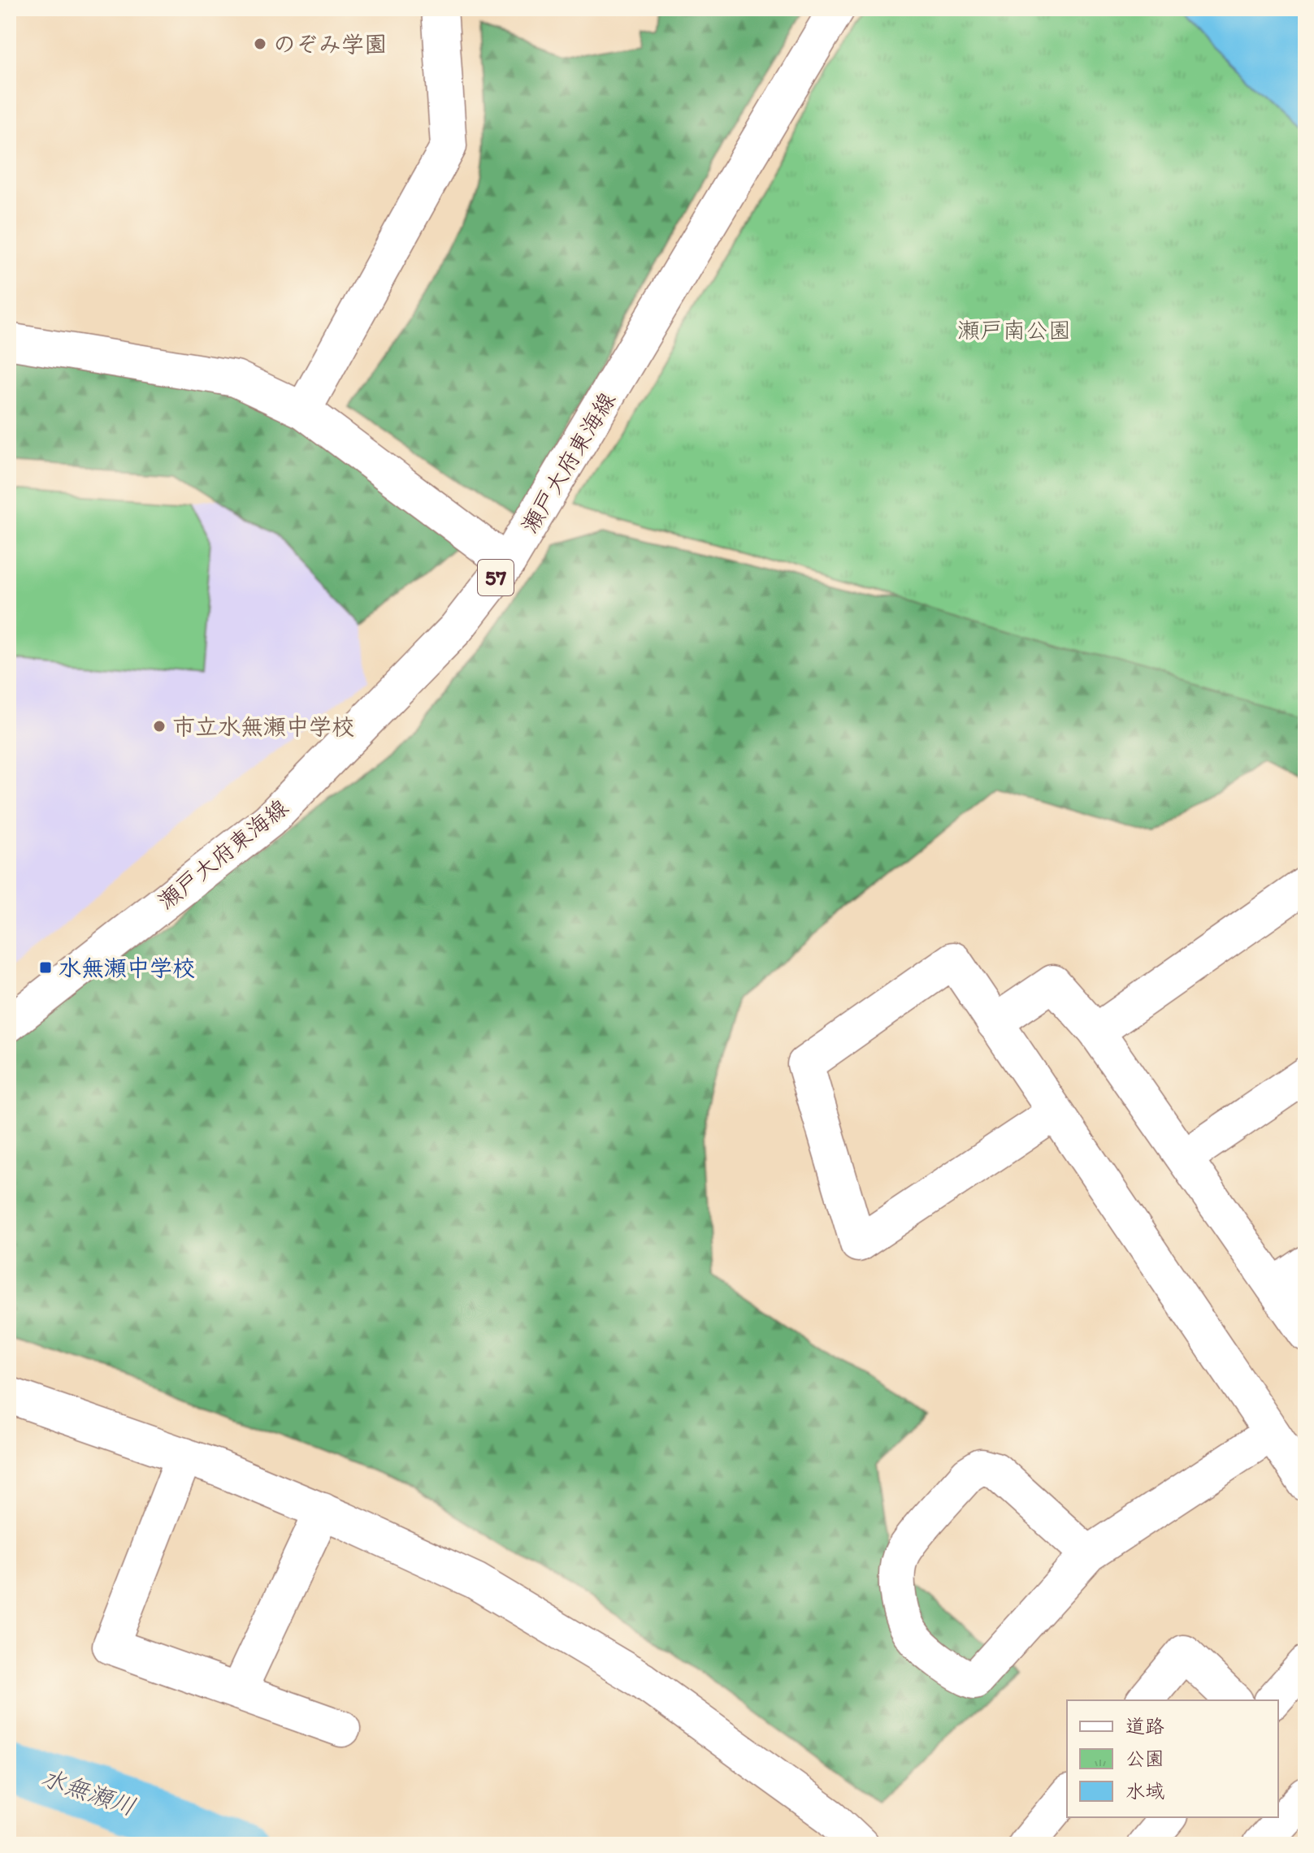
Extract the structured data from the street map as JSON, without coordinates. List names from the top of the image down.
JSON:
{
  "streets": {
    "street": ["瀬戸大府東海線", "57"]
  },
  "water": ["水無瀬川"],
  "parks": ["瀬戸南公園"],
  "places": {
    "other": ["のぞみ学園", "市立水無瀬中学校"],
    "transit": ["水無瀬中学校"]
  },
  "legend": ["道路", "公園", "水域"]
}
